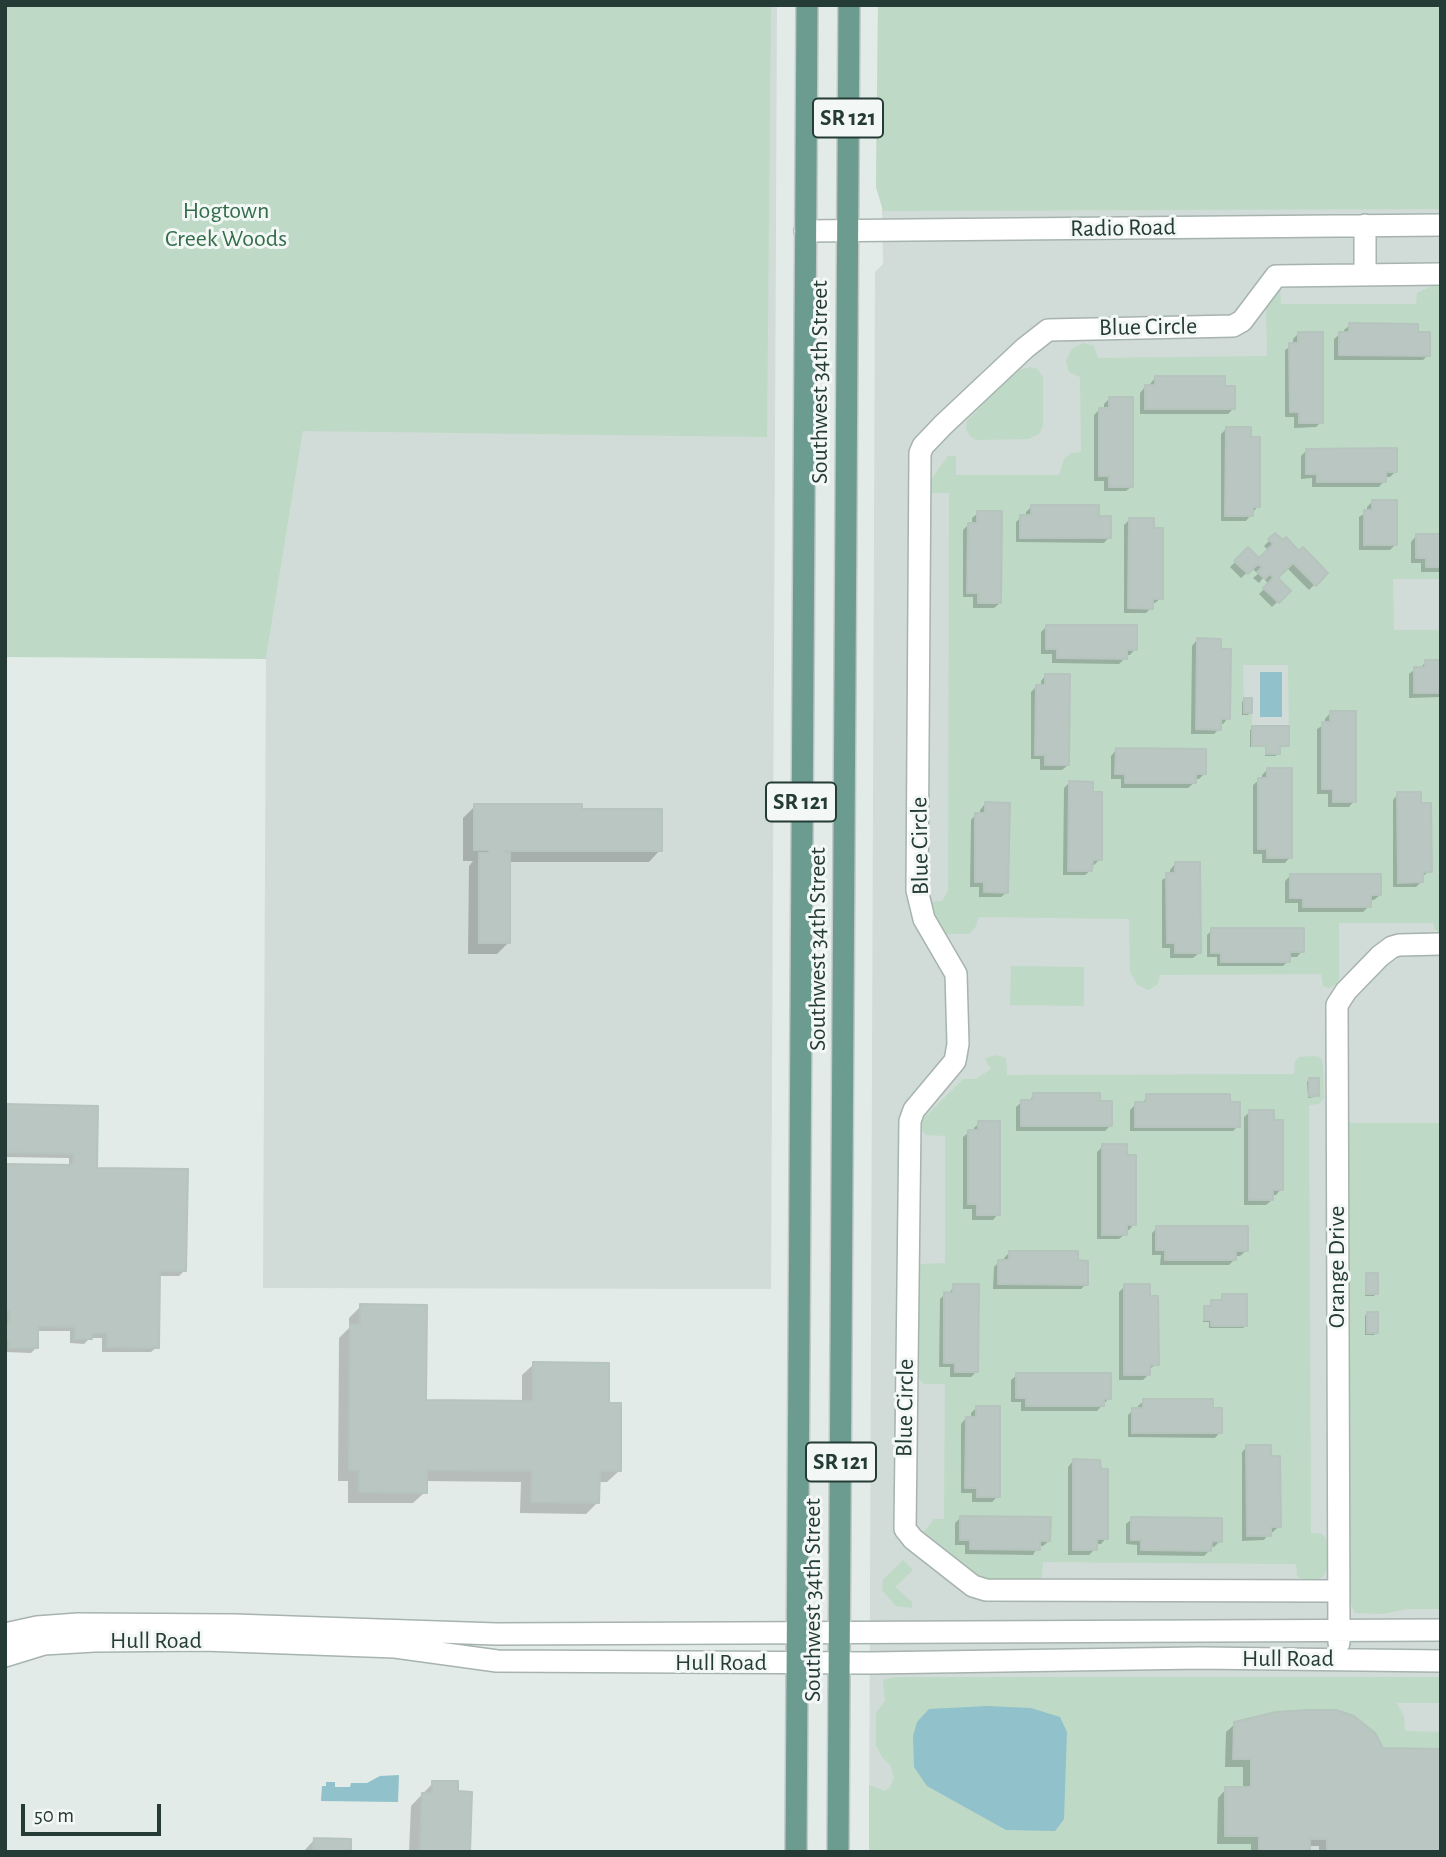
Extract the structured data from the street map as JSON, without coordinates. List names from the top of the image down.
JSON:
{
  "streets": {
    "main road": ["SR 121", "Southwest 34th Street"],
    "street": [
      "Radio Road",
      "Blue Circle",
      "Orange Drive",
      "Hull Road"
    ]
  },
  "crossings": [
    ["Radio Road", "Southwest 34th Street"],
    ["Blue Circle", "Orange Drive"],
    ["Southwest 34th Street", "Hull Road"],
    ["Orange Drive", "Hull Road"]
  ],
  "parks": ["Hogtown Creek Woods"],
  "scale_bar": "50 m"
}
